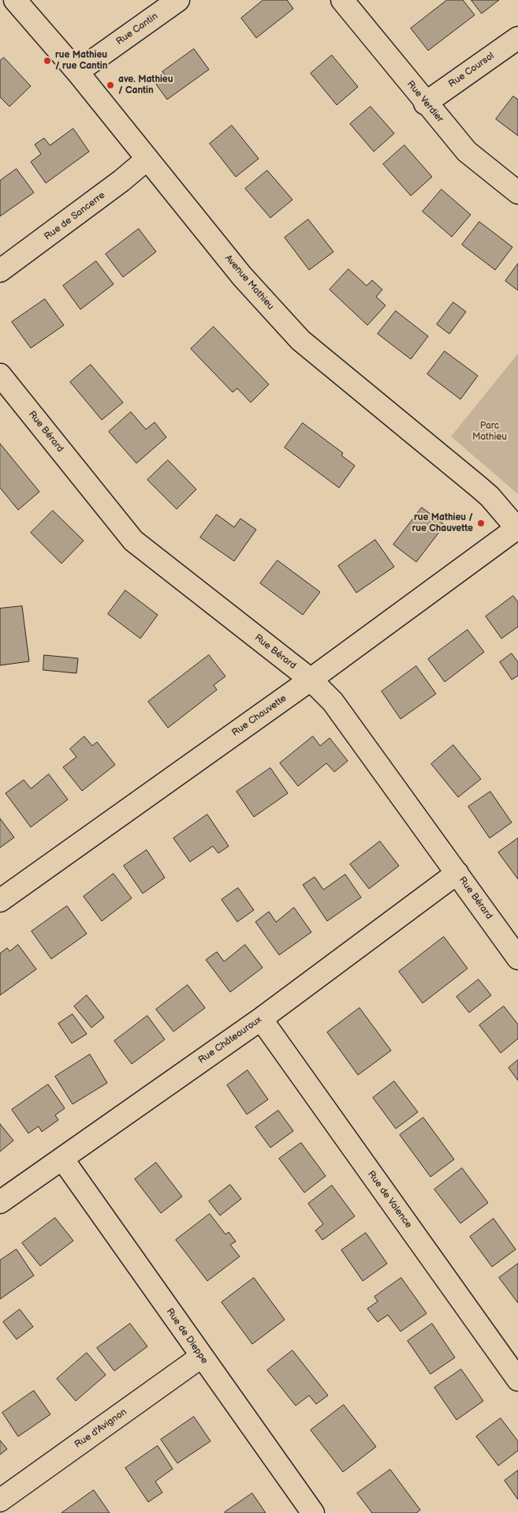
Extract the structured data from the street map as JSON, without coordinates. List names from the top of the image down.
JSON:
{
  "streets": {
    "street": [
      "Rue Cantin",
      "Rue Coursol",
      "Rue Verdier",
      "Rue de Sancerre",
      "Avenue Mathieu",
      "Rue Bérard",
      "Rue Chauvette",
      "Rue Châteauroux",
      "Rue de Valence",
      "Rue de Dieppe",
      "Rue d'Avignon"
    ]
  },
  "crossings": [
    ["Rue Cantin", "Avenue Mathieu"],
    ["Rue Coursol", "Rue Verdier"],
    ["Rue de Sancerre", "Avenue Mathieu"],
    ["Avenue Mathieu", "Rue Chauvette"],
    ["Rue Bérard", "Rue Chauvette"],
    ["Rue Bérard", "Rue Châteauroux"],
    ["Rue Châteauroux", "Rue de Valence"],
    ["Rue Châteauroux", "Rue de Dieppe"],
    ["Rue de Dieppe", "Rue d'Avignon"]
  ],
  "parks": ["Parc Mathieu"],
  "places": ["rue Mathieu / rue Cantin", "ave. Mathieu / Cantin", "rue Mathieu / rue Chauvette"]
}
